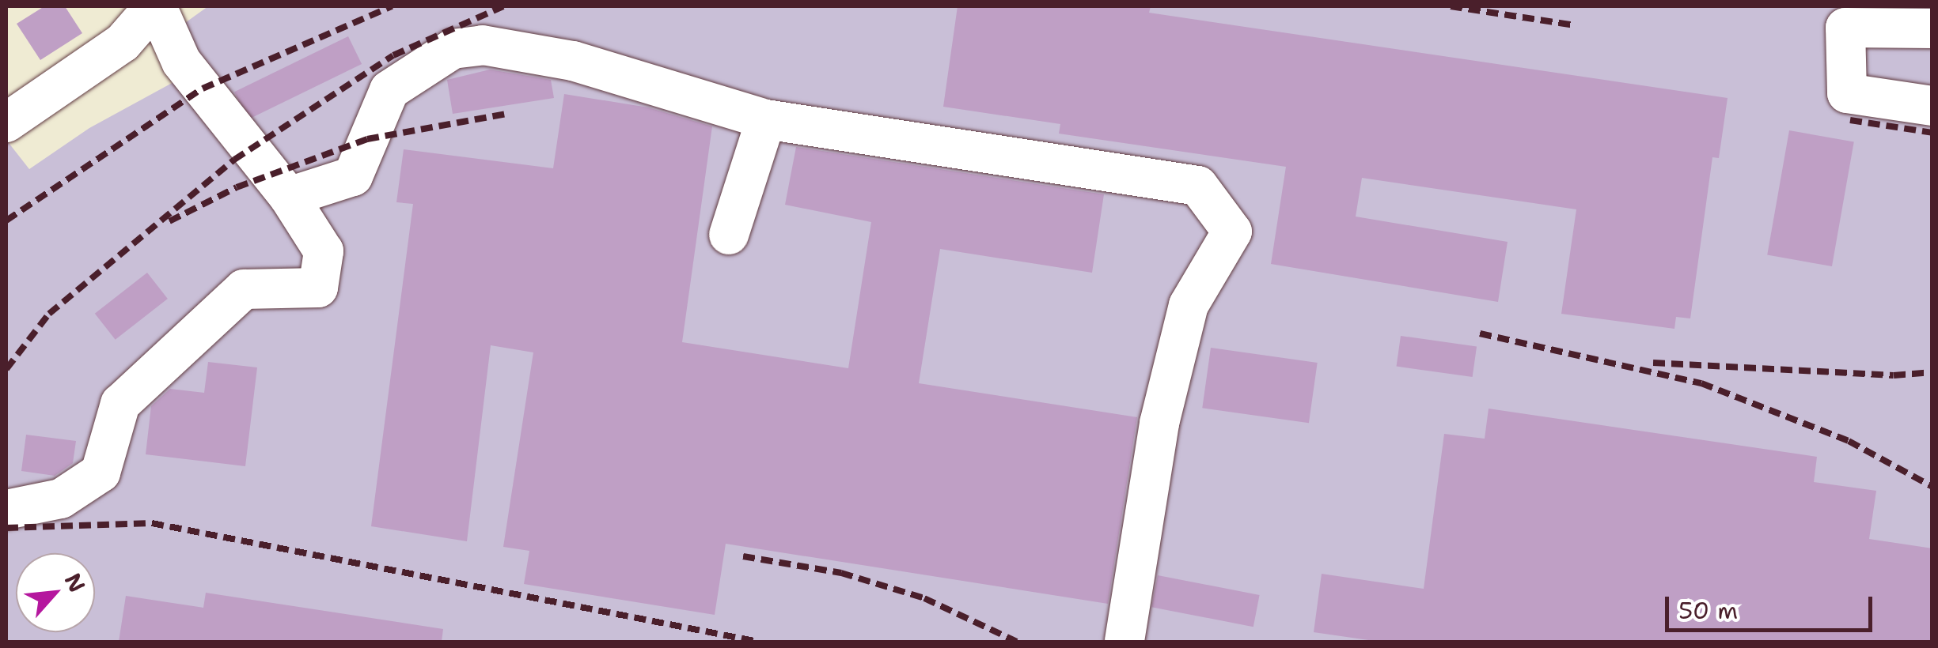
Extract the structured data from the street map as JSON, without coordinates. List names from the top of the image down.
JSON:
{
  "scale_bar": "50 m",
  "north": "top right"
}
